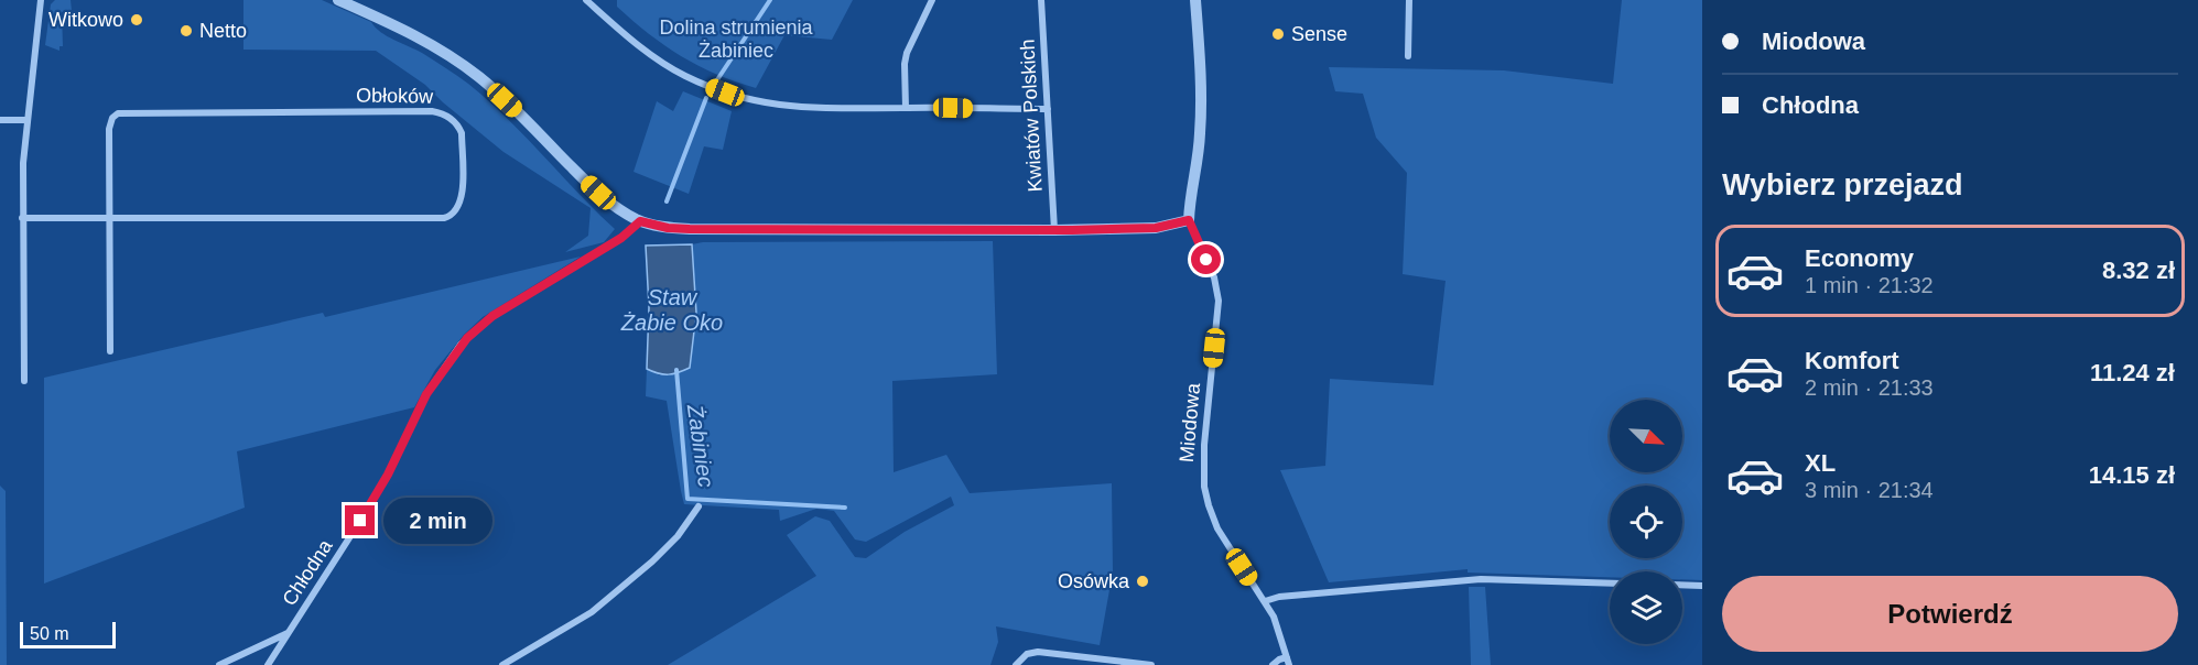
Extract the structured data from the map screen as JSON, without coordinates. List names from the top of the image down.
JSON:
{
  "streets": {
    "street": [
      "Obłoków",
      "Kwiatów Polskich",
      "Miodowa",
      "Chłodna"
    ]
  },
  "water": ["Staw Żabie Oko", "Żabiniec"],
  "parks": ["Dolina strumienia Żabiniec"],
  "places": [
    "Witkowo",
    "Netto",
    "Sense",
    "Osówka"
  ],
  "scale_bar": "50 m",
  "north": "bottom right",
  "page": {
    "banner": ["Miodowa", "Chłodna"],
    "heading": "Wybierz przejazd",
    "list": [
      {
        "name": "Economy",
        "note": "1 min · 21:32",
        "value": "8.32 zł"
      },
      {
        "name": "Komfort",
        "note": "2 min · 21:33",
        "value": "11.24 zł"
      },
      {
        "name": "XL",
        "note": "3 min · 21:34",
        "value": "14.15 zł"
      }
    ],
    "bubble": "2 min",
    "buttons": "Potwierdź",
    "scale": "50 m"
  }
}
